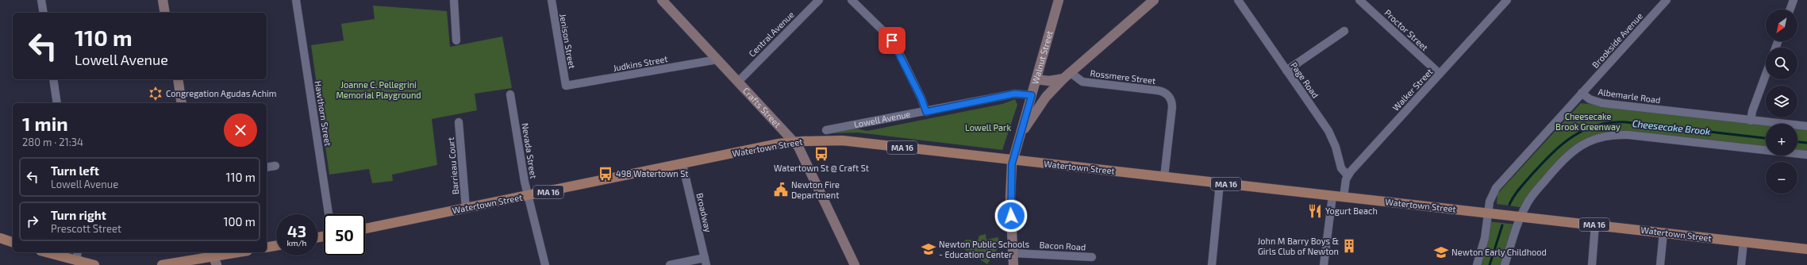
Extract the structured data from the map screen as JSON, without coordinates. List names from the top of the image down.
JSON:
{
  "streets": {
    "main road": [
      "Walnut Street",
      "Crafts Street",
      "Watertown Street",
      "MA 16"
    ],
    "street": [
      "Proctor Street",
      "Central Avenue",
      "Brookside Avenue",
      "Jenison Street",
      "Judkins Street",
      "Rossmere Street",
      "Page Road",
      "Walker Street",
      "Albemarle Road",
      "Hawthorn Street",
      "Lowell Avenue",
      "Nevada Street",
      "Barrieau Court",
      "Broadway",
      "Bacon Road"
    ]
  },
  "crossings": [
    ["Proctor Street", "Walker Street"],
    ["Central Avenue", "Crafts Street"],
    ["Brookside Avenue", "Albemarle Road"],
    ["Jenison Street", "Judkins Street"],
    ["Walnut Street", "Lowell Avenue"],
    ["Walnut Street", "Watertown Street"],
    ["Walnut Street", "Bacon Road"],
    ["Judkins Street", "Crafts Street"],
    ["Rossmere Street", "Watertown Street"],
    ["Page Road", "Walker Street"],
    ["Crafts Street", "Watertown Street"],
    ["Watertown Street", "Nevada Street"],
    ["Watertown Street", "Barrieau Court"],
    ["Watertown Street", "Broadway"]
  ],
  "water": ["Cheesecake Brook"],
  "parks": ["Joanne C. Pellegrini Memorial Playground", "Cheesecake Brook Greenway", "Lowell Park"],
  "places": {
    "synagogue": ["Congregation Agudas Achim"],
    "bus stop": ["Watertown St @ Craft St", "498 Watertown St"],
    "public building": ["Newton Fire Department"],
    "restaurant": ["Yogurt Beach"],
    "building": ["John M Barry Boys & Girls Club of Newton"],
    "school or university": ["Newton Public Schools - Education Center", "Newton Early Childhood"]
  },
  "north": "bottom left",
  "page": {
    "map_buttons": ["+", "−"],
    "turn": ["110 m", "Lowell Avenue"],
    "heading": ["1 min", "280 m · 21:34"],
    "list": [
      {
        "name": "Turn left",
        "note": "Lowell Avenue",
        "value": "110 m"
      },
      {
        "name": "Turn right",
        "note": "Prescott Street",
        "value": "100 m"
      }
    ],
    "speed": "43 km/h",
    "limit": "50"
  }
}
